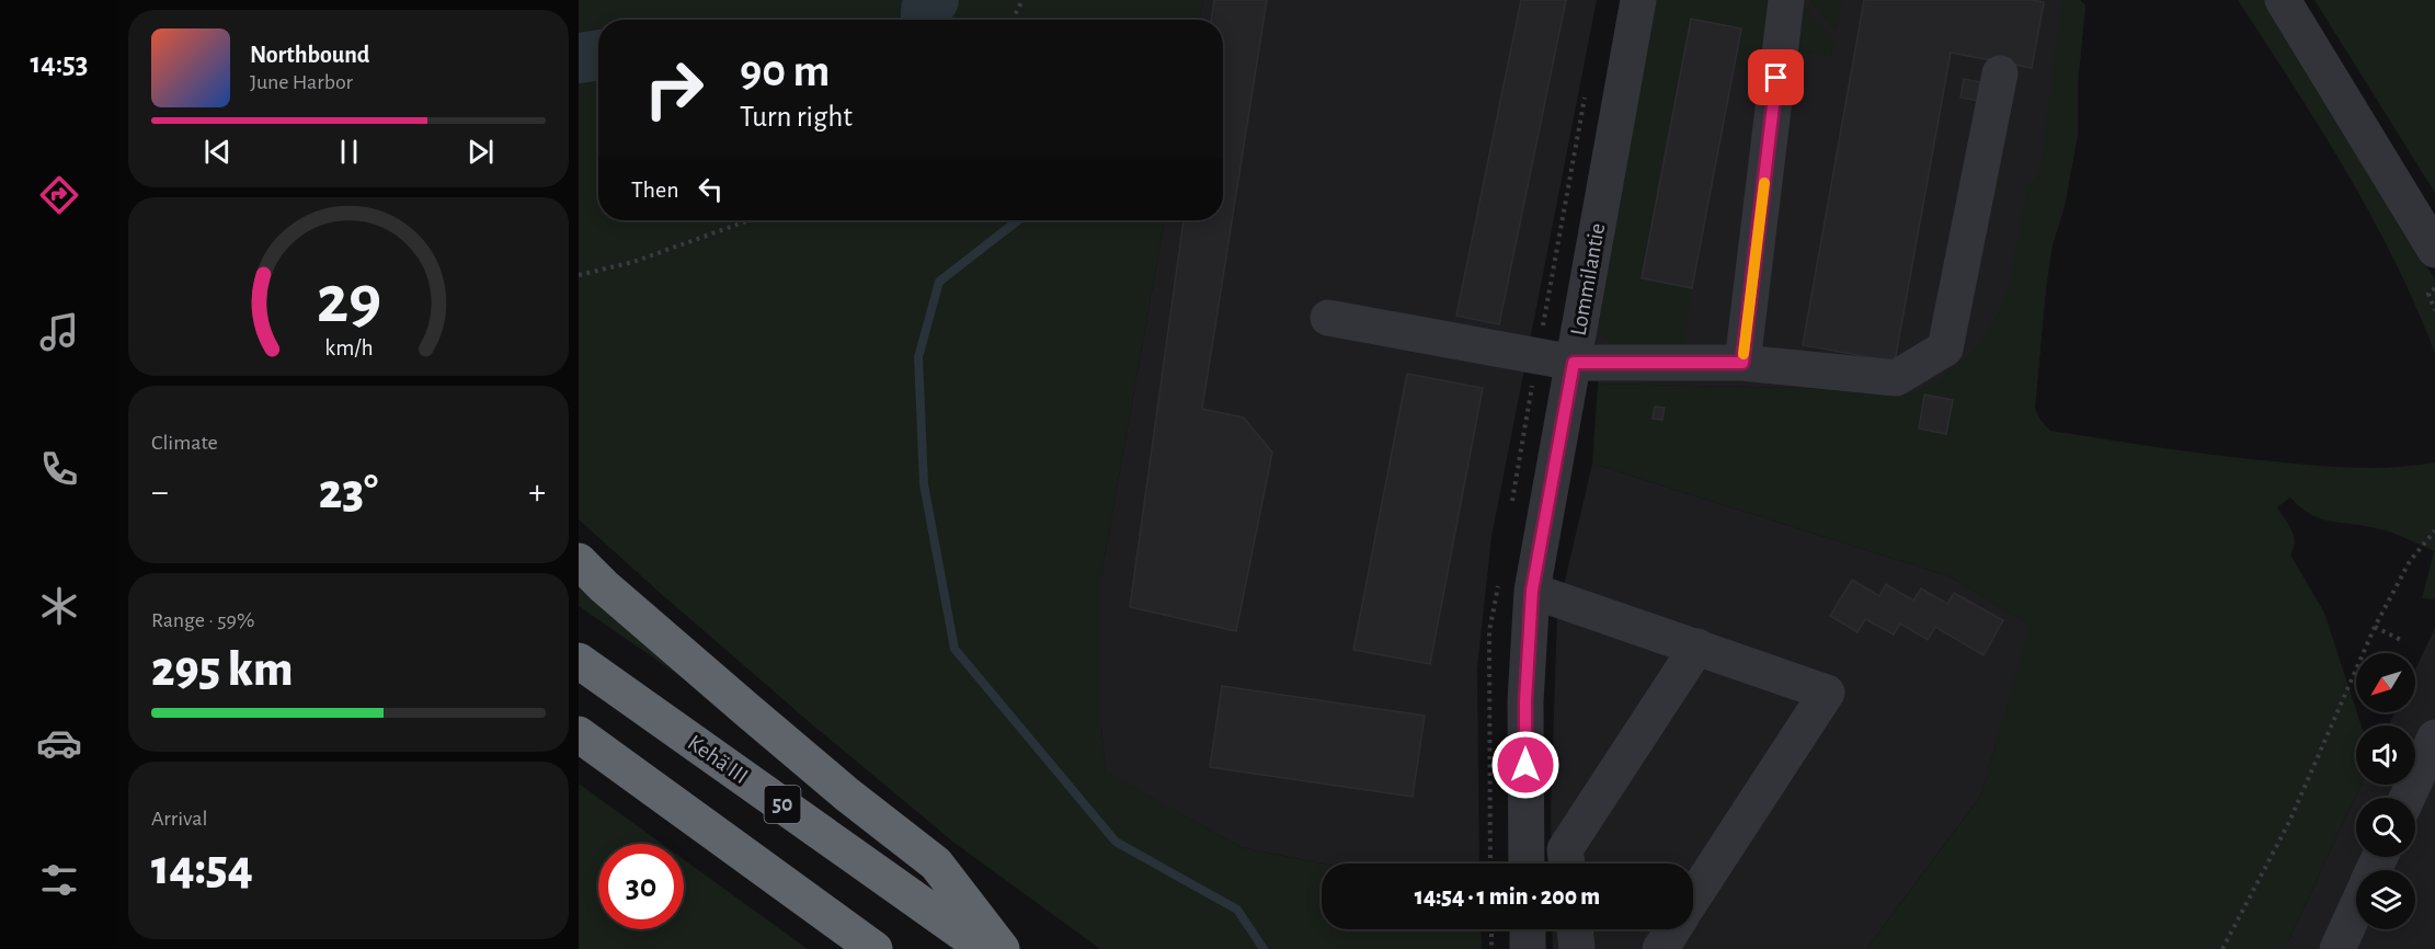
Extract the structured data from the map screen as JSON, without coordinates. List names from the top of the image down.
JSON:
{
  "streets": {
    "highway": ["Kehä III", "50"],
    "street": ["Lommilantie"]
  },
  "north": "bottom left",
  "page": {
    "tabs": "14:53",
    "turn": ["90 m", "Turn right"],
    "song": ["Northbound", "June Harbor"],
    "then": "Then",
    "tile": [
      "Climate",
      ["Range · 59%", "295 km"],
      ["Arrival", "14:54"]
    ],
    "heat": ["−", "23°", "+"],
    "limit": "30",
    "trip": "14:54 · 1 min · 200 m",
    "gauge": ["29", "km/h"]
  }
}
